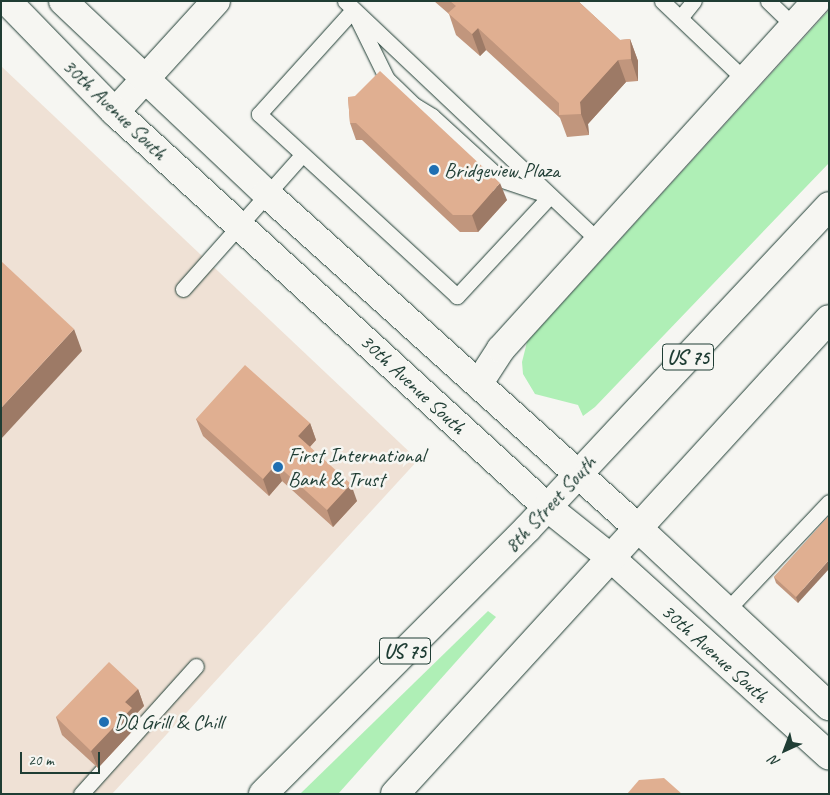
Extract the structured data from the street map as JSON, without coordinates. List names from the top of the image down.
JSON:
{
  "streets": {
    "street": ["30th Avenue South", "US 75", "8th Street South"]
  },
  "crossings": [
    ["30th Avenue South", "8th Street South"]
  ],
  "places": ["Bridgeview Plaza", "First International Bank & Trust", "DQ Grill & Chill"],
  "scale_bar": "20 m",
  "north": "bottom left"
}
